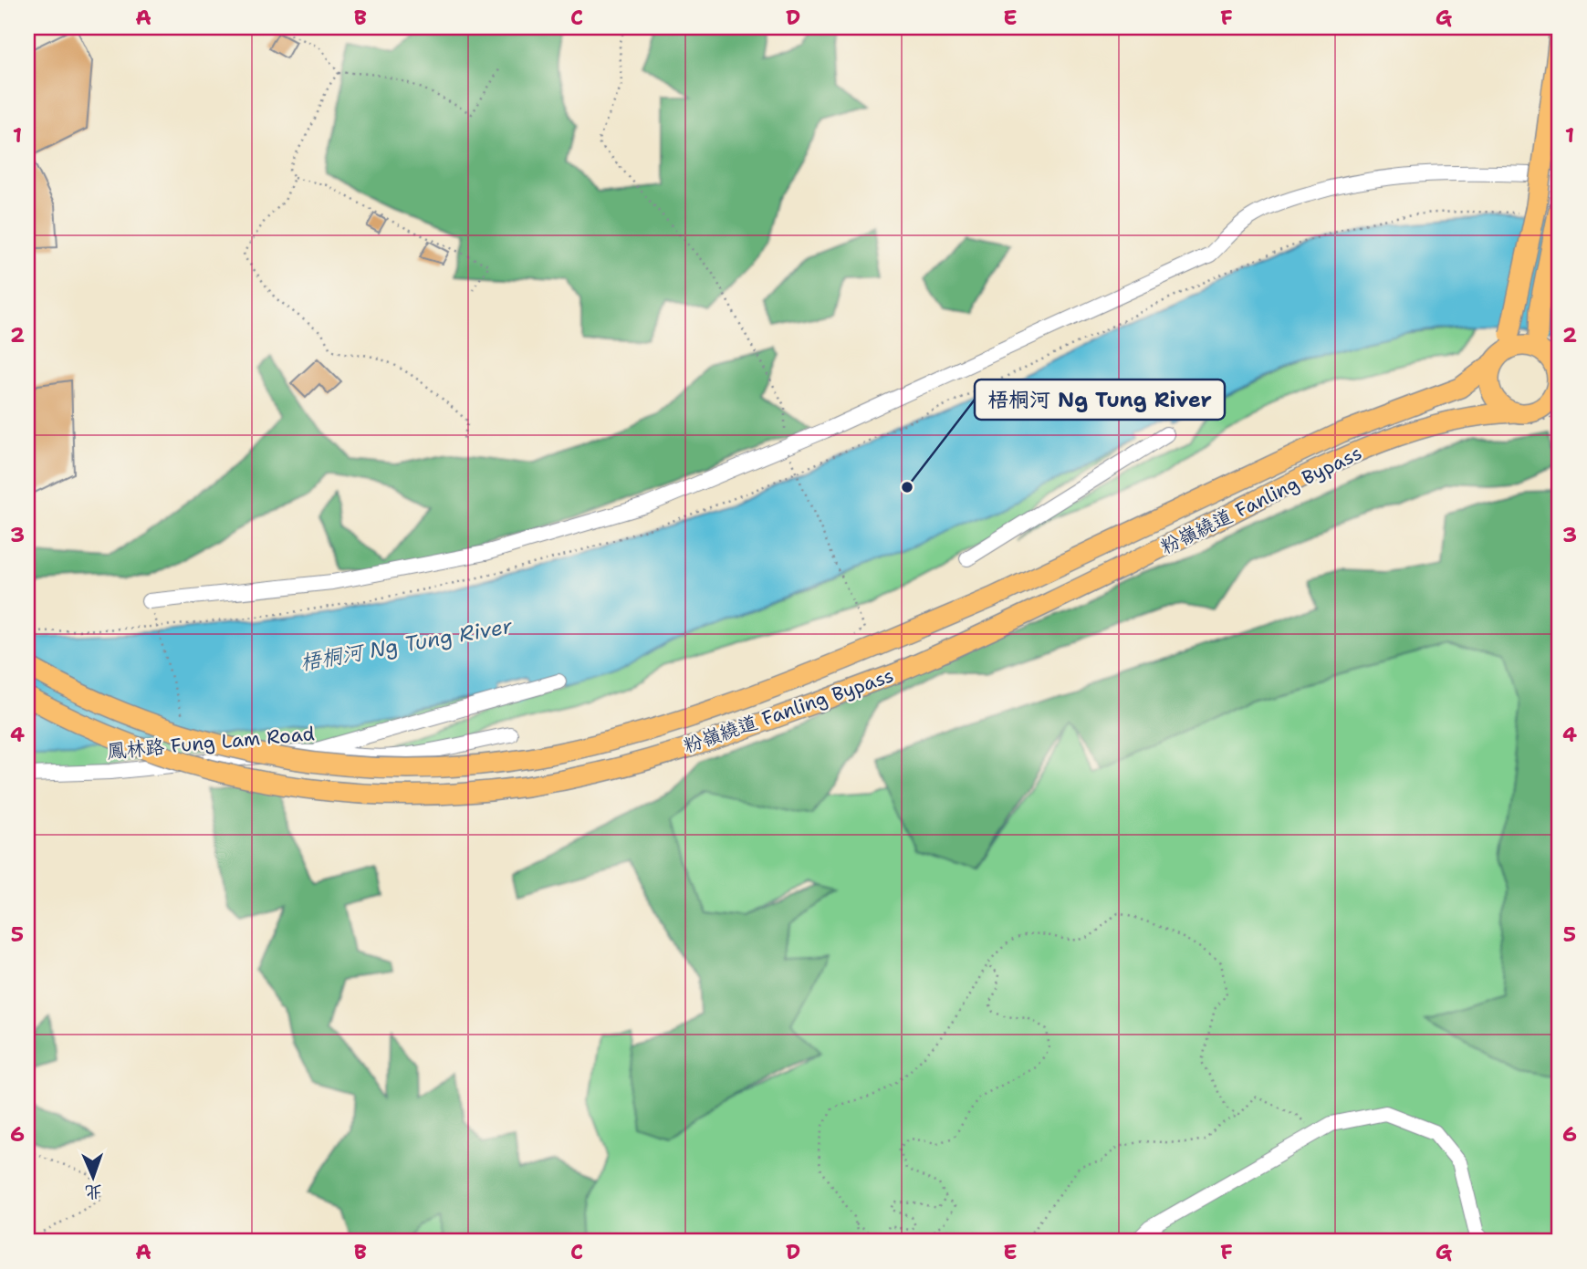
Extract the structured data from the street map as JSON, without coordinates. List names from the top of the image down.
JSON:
{
  "streets": {
    "main road": ["粉嶺繞道 Fanling Bypass"],
    "lane": ["鳳林路 Fung Lam Road"]
  },
  "water": ["梧桐河 Ng Tung River"],
  "places": ["梧桐河 Ng Tung River"],
  "north": "bottom",
  "grid": {
    "columns": [
      "A",
      "B",
      "C",
      "D",
      "E",
      "F",
      "G"
    ],
    "rows": [
      "1",
      "2",
      "3",
      "4",
      "5",
      "6"
    ]
  }
}
